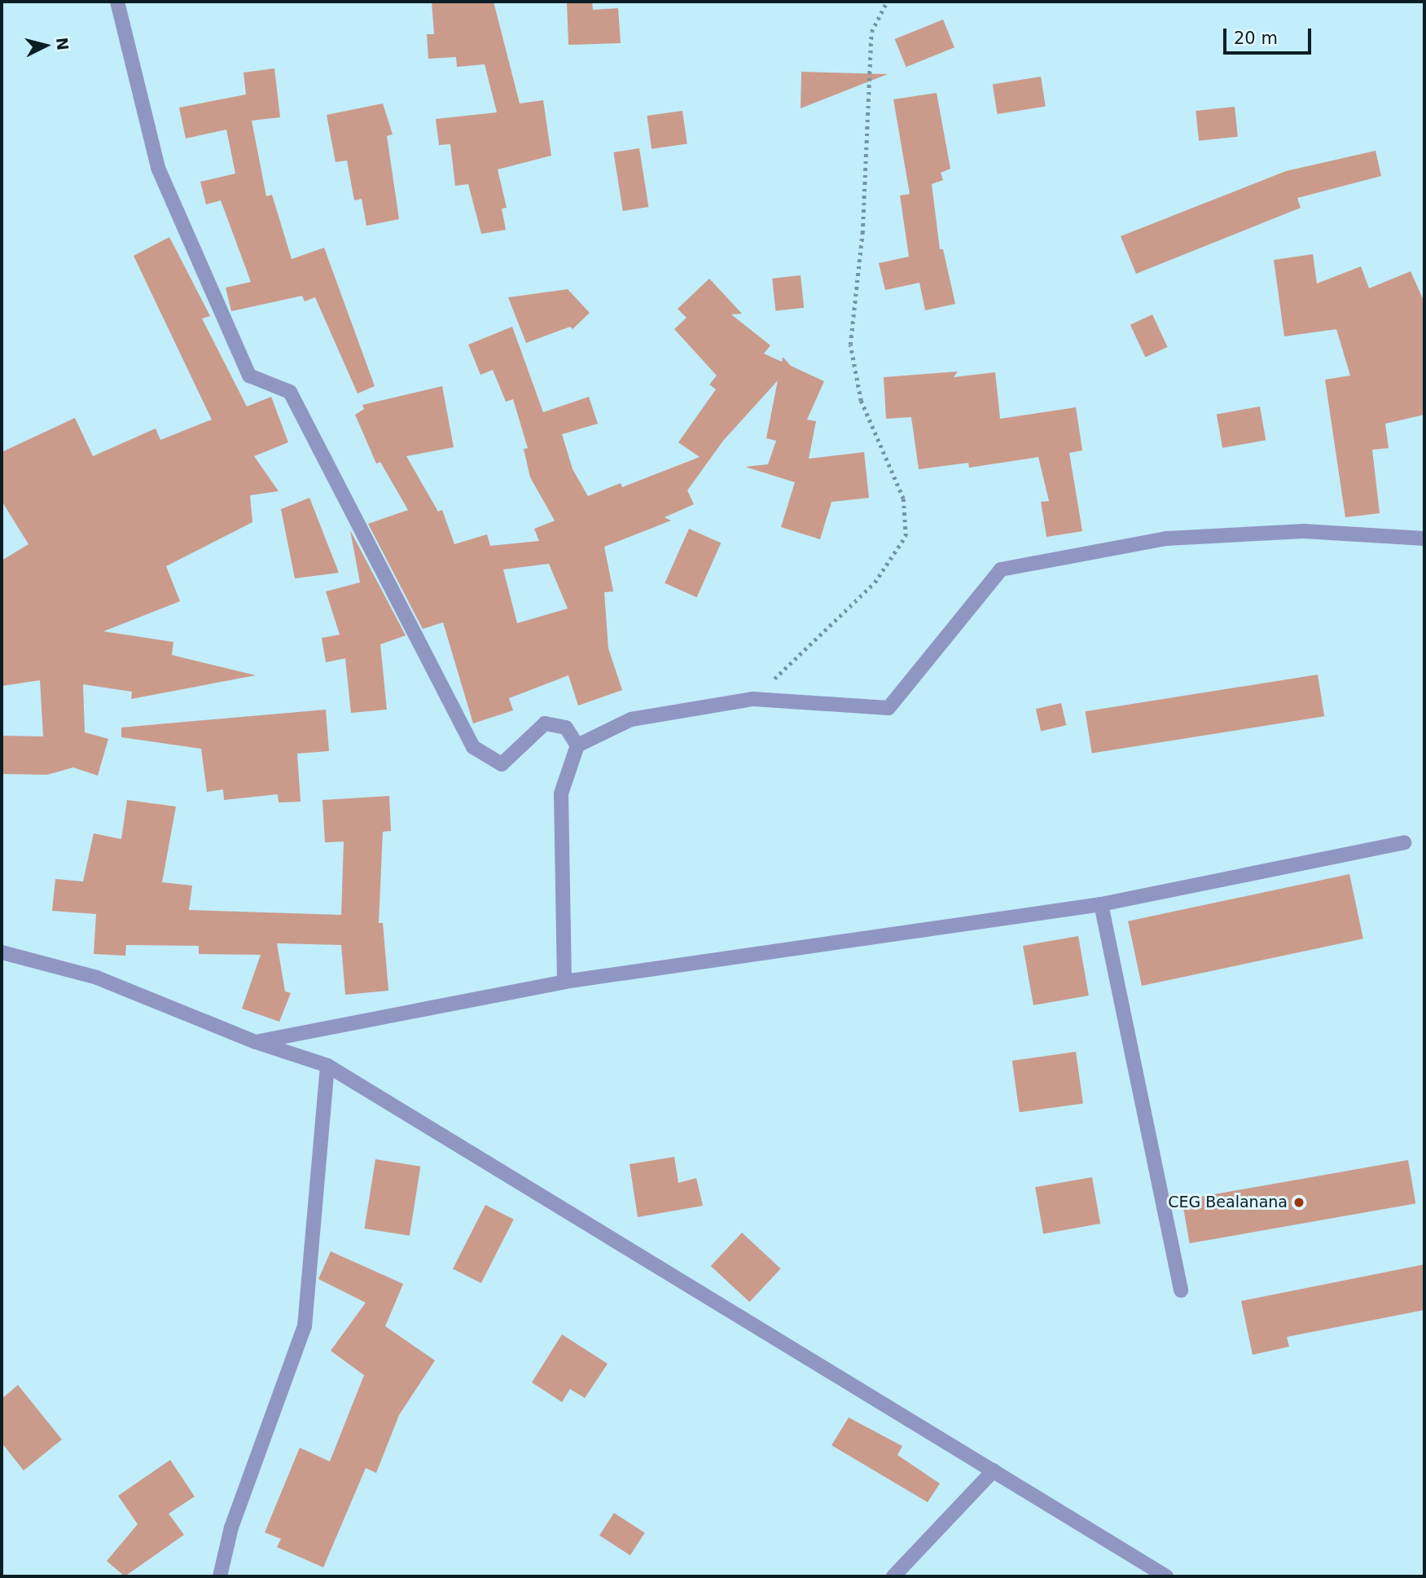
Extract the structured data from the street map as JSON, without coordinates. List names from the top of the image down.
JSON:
{
  "places": ["CEG Bealanana"],
  "scale_bar": "20 m",
  "north": "right"
}
